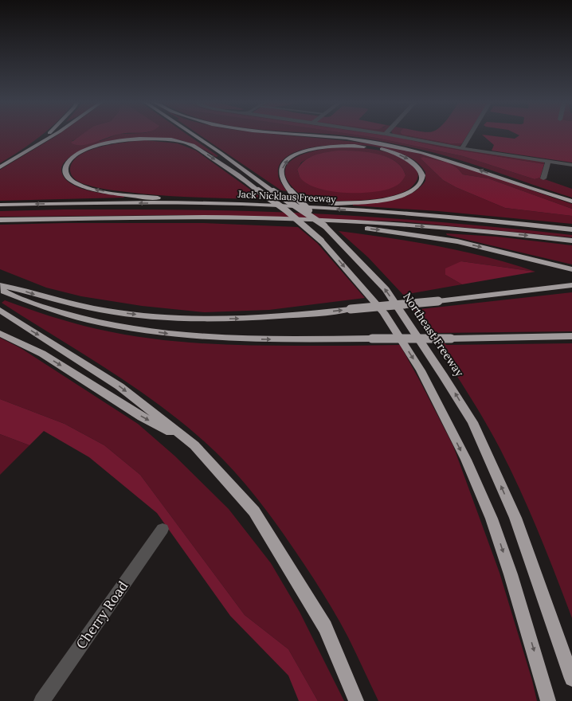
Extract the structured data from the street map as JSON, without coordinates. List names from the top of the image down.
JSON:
{
  "streets": {
    "highway": ["Jack Nicklaus Freeway", "Northeast Freeway"],
    "street": ["Cherry Road"]
  },
  "one_way": ["Northeast Freeway"]
}
